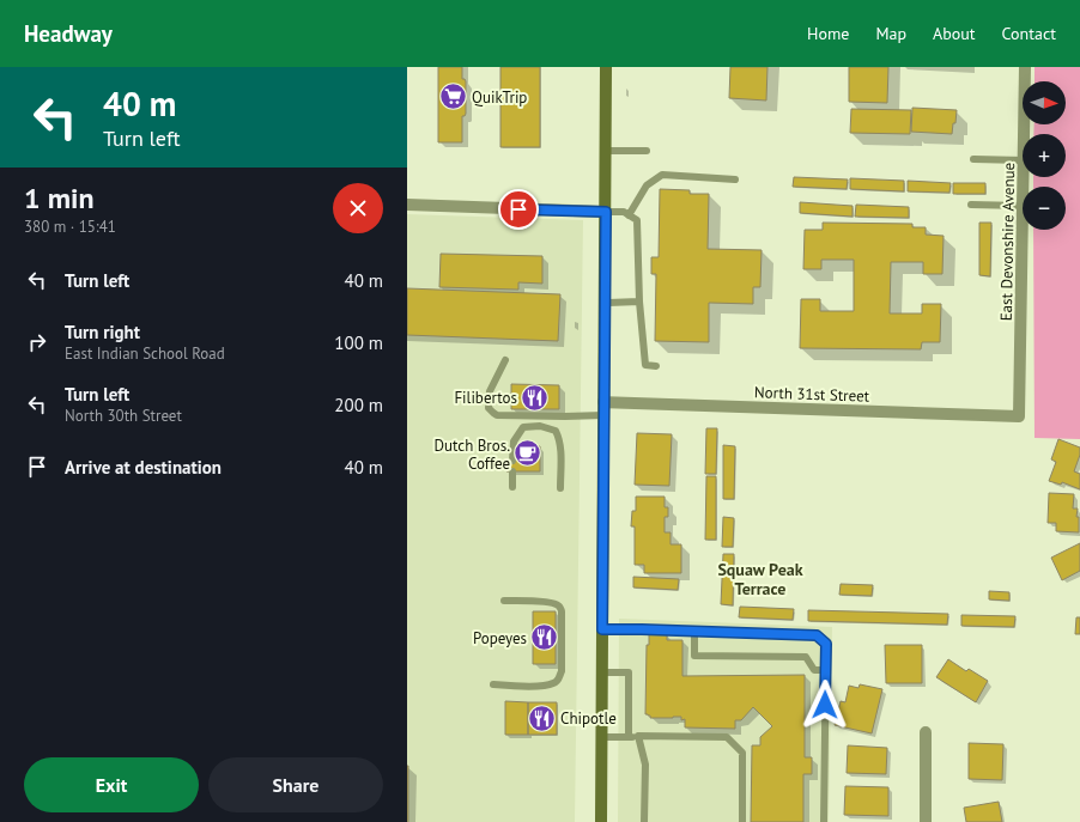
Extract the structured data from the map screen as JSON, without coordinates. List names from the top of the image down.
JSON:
{
  "streets": {
    "street": ["East Devonshire Avenue", "North 31st Street"]
  },
  "crossings": [
    ["East Devonshire Avenue", "North 31st Street"]
  ],
  "districts": ["Squaw Peak Terrace"],
  "places": {
    "supermarket": ["QuikTrip"],
    "restaurant": ["Filibertos", "Popeyes", "Chipotle"],
    "cafe": ["Dutch Bros. Coffee"]
  },
  "north": "right",
  "page": {
    "header": "Headway",
    "nav": [
      "Home",
      "Map",
      "About",
      "Contact"
    ],
    "turn": ["40 m", "Turn left"],
    "map_buttons": ["+", "−"],
    "heading": ["1 min", "380 m · 15:41"],
    "list": [
      {
        "name": "Turn left",
        "value": "40 m"
      },
      {
        "name": "Turn right",
        "note": "East Indian School Road",
        "value": "100 m"
      },
      {
        "name": "Turn left",
        "note": "North 30th Street",
        "value": "200 m"
      },
      {
        "name": "Arrive at destination",
        "value": "40 m"
      }
    ],
    "buttons": ["Exit", "Share"]
  }
}
